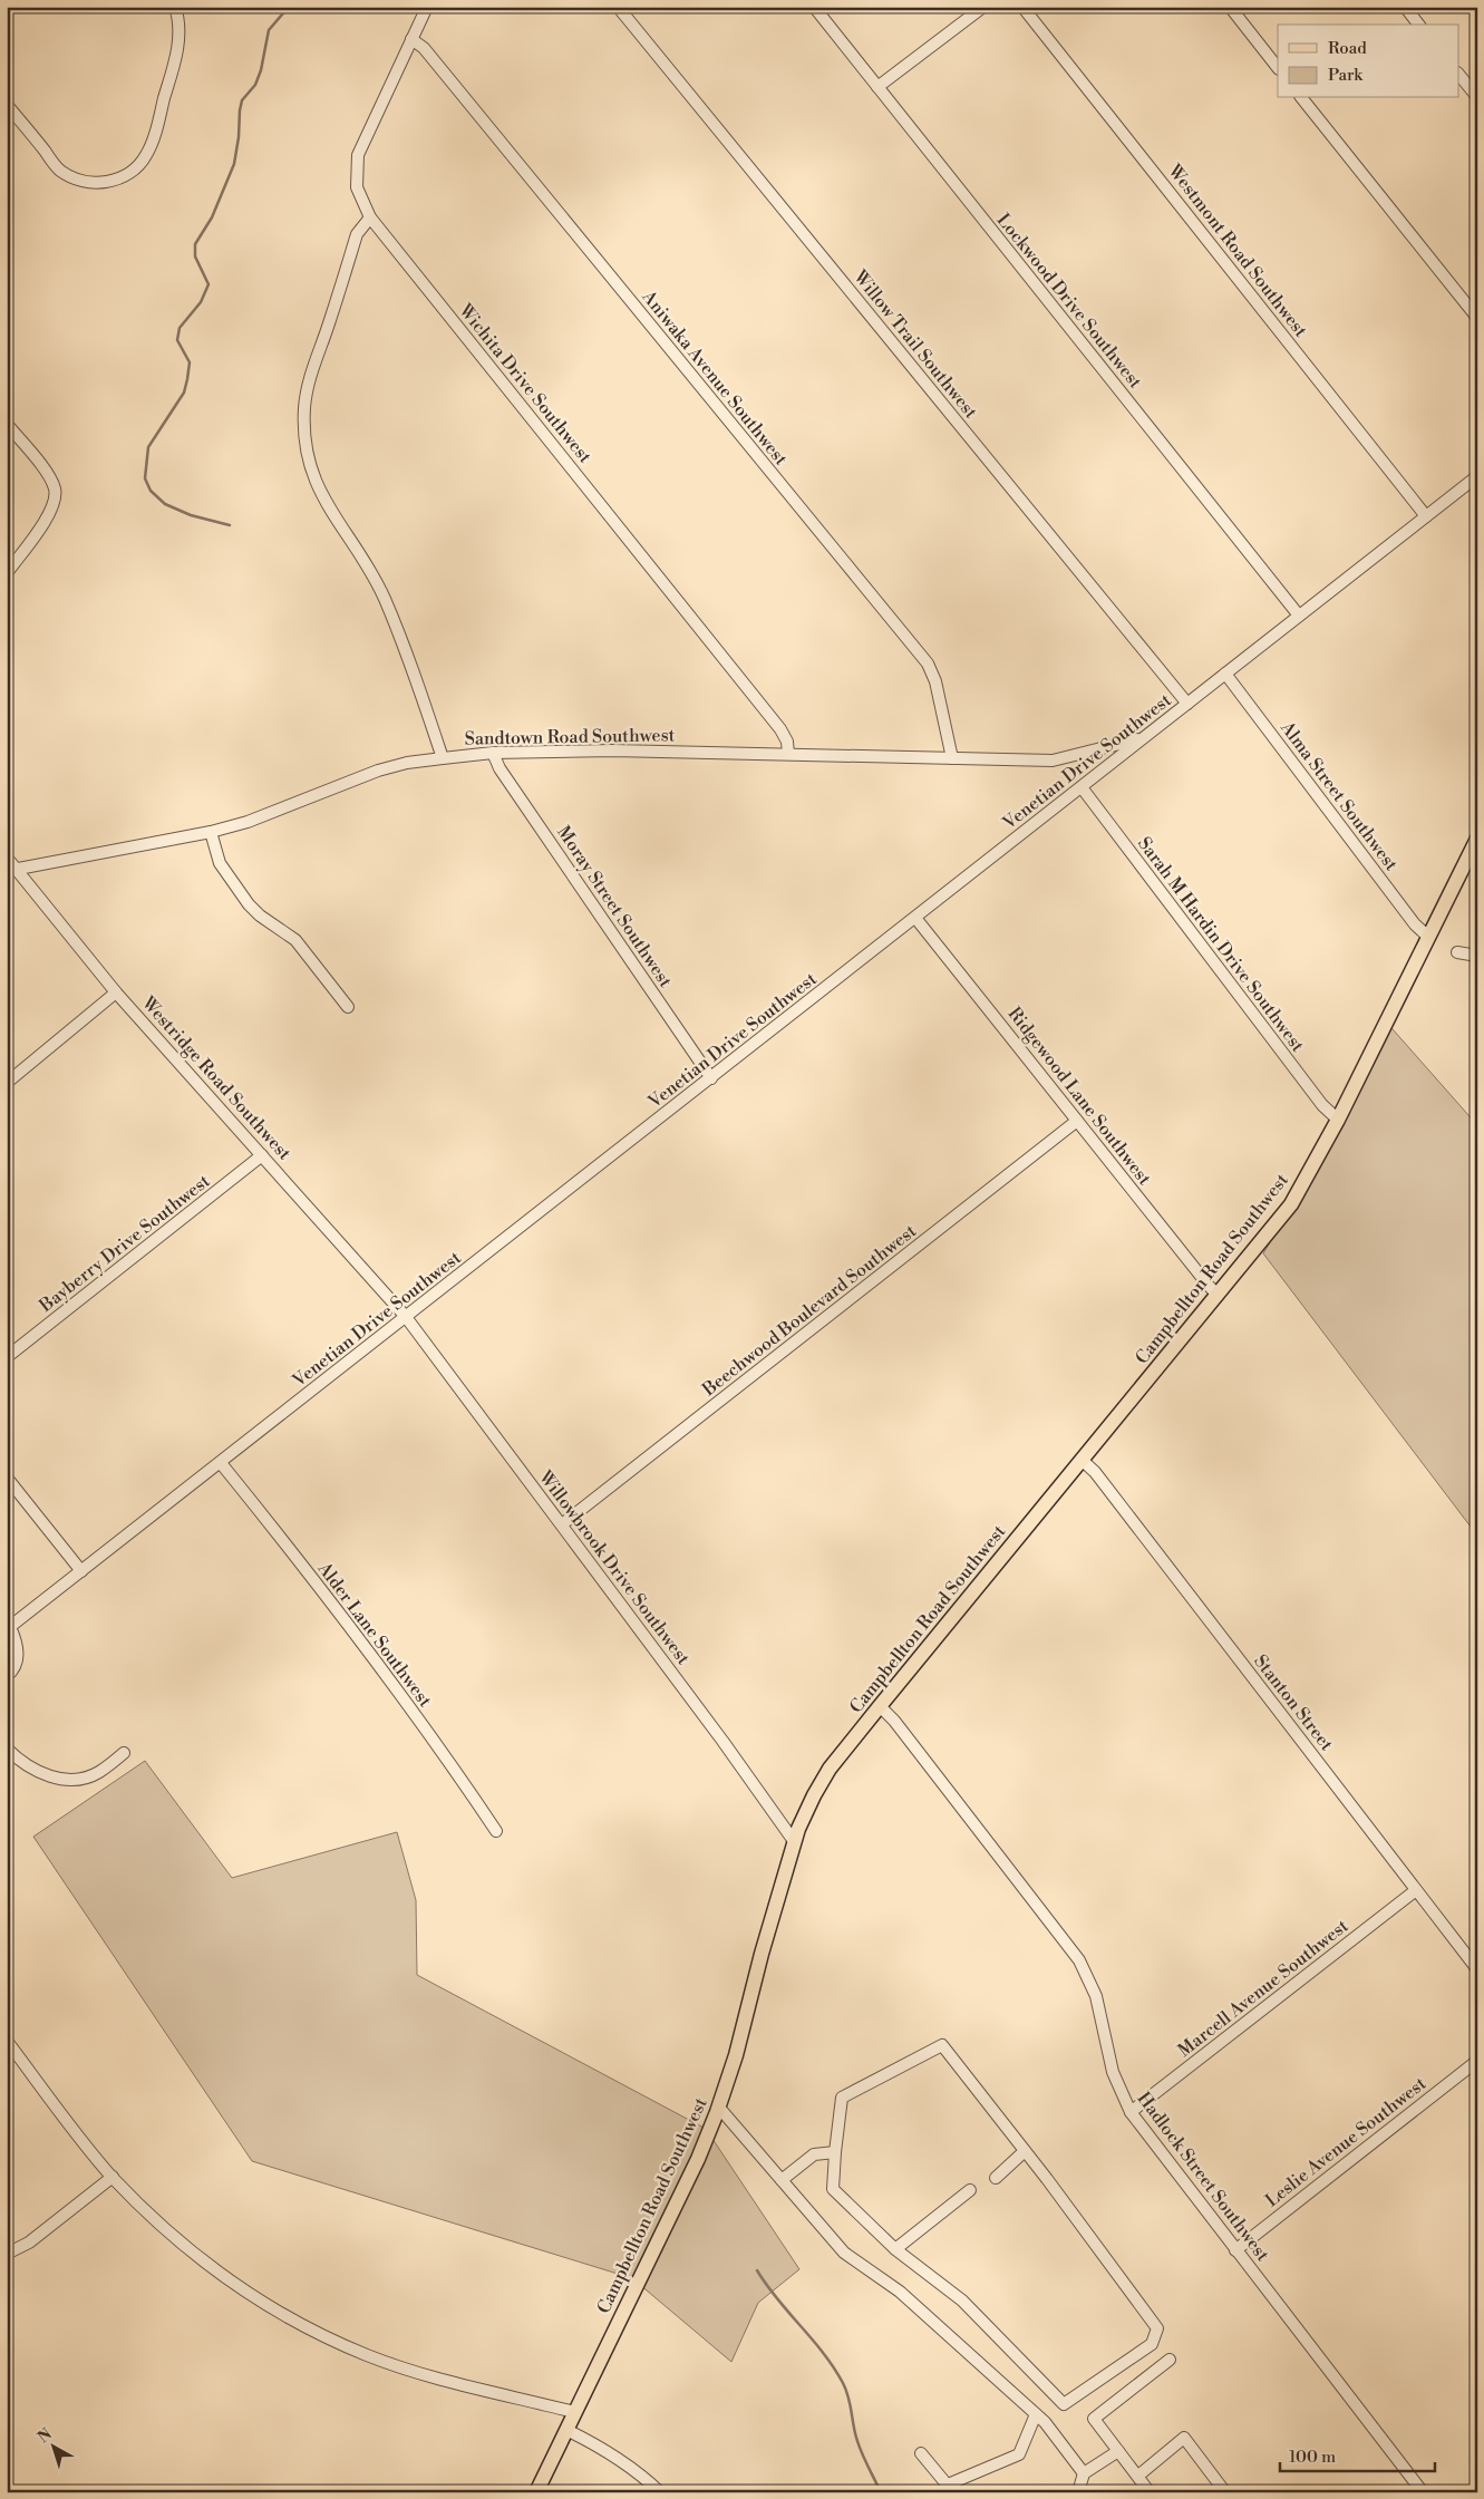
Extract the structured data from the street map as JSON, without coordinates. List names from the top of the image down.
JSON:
{
  "streets": {
    "main road": ["Campbellton Road Southwest"],
    "street": [
      "Westmont Road Southwest",
      "Lockwood Drive Southwest",
      "Willow Trail Southwest",
      "Aniwaka Avenue Southwest",
      "Wichita Drive Southwest",
      "Sandtown Road Southwest",
      "Venetian Drive Southwest",
      "Alma Street Southwest",
      "Moray Street Southwest",
      "Sarah M Hardin Drive Southwest",
      "Westridge Road Southwest",
      "Ridgewood Lane Southwest",
      "Bayberry Drive Southwest",
      "Beechwood Boulevard Southwest",
      "Willowbrook Drive Southwest",
      "Alder Lane Southwest",
      "Stanton Street",
      "Marcell Avenue Southwest",
      "Leslie Avenue Southwest",
      "Hadlock Street Southwest"
    ]
  },
  "crossings": [
    ["Westmont Road Southwest", "Venetian Drive Southwest"],
    ["Lockwood Drive Southwest", "Venetian Drive Southwest"],
    ["Willow Trail Southwest", "Venetian Drive Southwest"],
    ["Aniwaka Avenue Southwest", "Wichita Drive Southwest"],
    ["Aniwaka Avenue Southwest", "Sandtown Road Southwest"],
    ["Wichita Drive Southwest", "Sandtown Road Southwest"],
    ["Sandtown Road Southwest", "Venetian Drive Southwest"],
    ["Sandtown Road Southwest", "Moray Street Southwest"],
    ["Sandtown Road Southwest", "Westridge Road Southwest"],
    ["Venetian Drive Southwest", "Alma Street Southwest"],
    ["Venetian Drive Southwest", "Moray Street Southwest"],
    ["Venetian Drive Southwest", "Sarah M Hardin Drive Southwest"],
    ["Venetian Drive Southwest", "Westridge Road Southwest"],
    ["Venetian Drive Southwest", "Ridgewood Lane Southwest"],
    ["Venetian Drive Southwest", "Willowbrook Drive Southwest"],
    ["Venetian Drive Southwest", "Alder Lane Southwest"],
    ["Alma Street Southwest", "Campbellton Road Southwest"],
    ["Sarah M Hardin Drive Southwest", "Campbellton Road Southwest"],
    ["Westridge Road Southwest", "Bayberry Drive Southwest"],
    ["Westridge Road Southwest", "Willowbrook Drive Southwest"],
    ["Ridgewood Lane Southwest", "Campbellton Road Southwest"],
    ["Ridgewood Lane Southwest", "Beechwood Boulevard Southwest"],
    ["Campbellton Road Southwest", "Willowbrook Drive Southwest"],
    ["Campbellton Road Southwest", "Stanton Street"],
    ["Campbellton Road Southwest", "Hadlock Street Southwest"],
    ["Beechwood Boulevard Southwest", "Willowbrook Drive Southwest"],
    ["Stanton Street", "Marcell Avenue Southwest"],
    ["Marcell Avenue Southwest", "Hadlock Street Southwest"],
    ["Leslie Avenue Southwest", "Hadlock Street Southwest"]
  ],
  "legend": ["Road", "Park"],
  "scale_bar": "100 m",
  "north": "top left"
}
